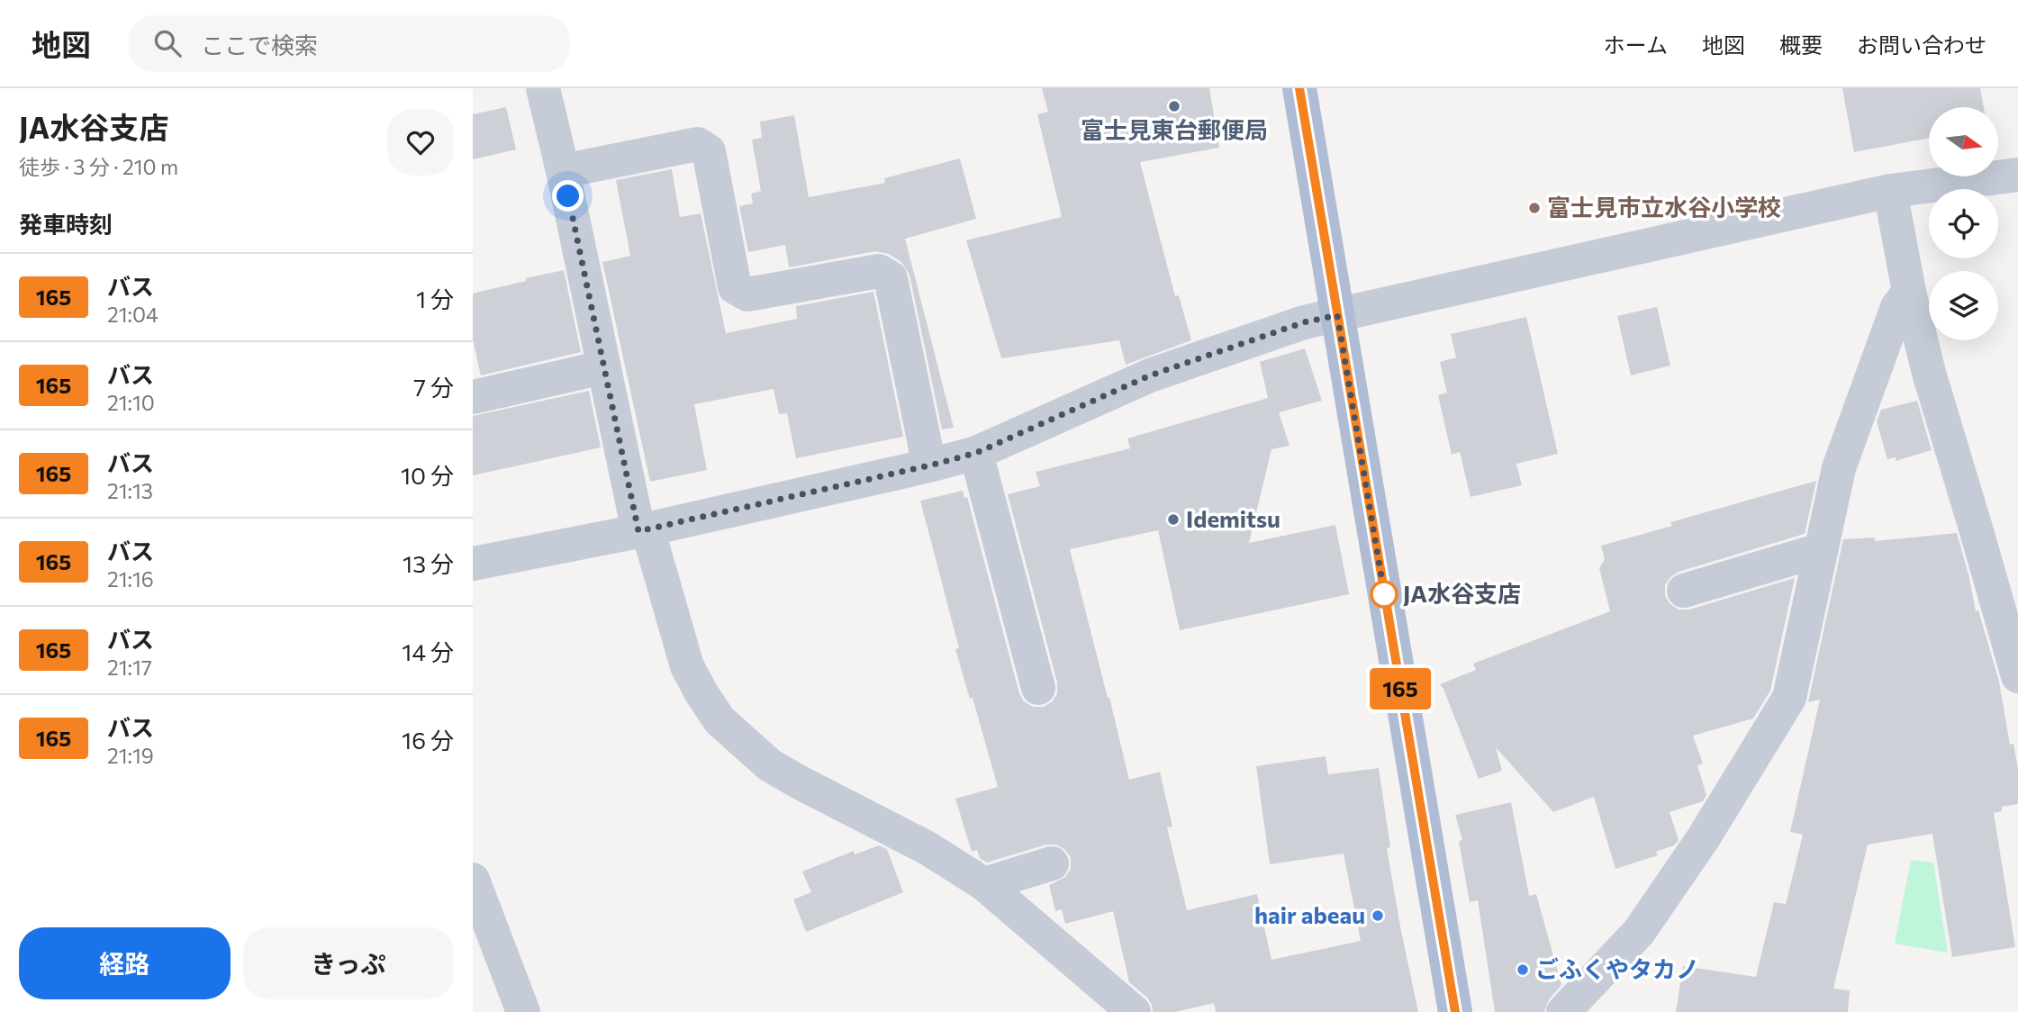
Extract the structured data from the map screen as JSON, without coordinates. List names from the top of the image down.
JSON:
{
  "places": [
    "富士見東台郵便局",
    "富士見市立水谷小学校",
    "Idemitsu",
    "JA水谷支店",
    "hair abeau",
    "ごふくやタカノ"
  ],
  "lines": ["bus line 165"],
  "north": "right",
  "page": {
    "header": "地図",
    "search": "ここで検索",
    "nav": [
      "ホーム",
      "地図",
      "概要",
      "お問い合わせ"
    ],
    "heading": [
      ["JA水谷支店", "徒歩 · 3 分 · 210 m"],
      "発車時刻"
    ],
    "on_map": "165",
    "list": [
      {
        "mark": "165",
        "name": "バス",
        "note": "21:04",
        "value": "1 分"
      },
      {
        "mark": "165",
        "name": "バス",
        "note": "21:10",
        "value": "7 分"
      },
      {
        "mark": "165",
        "name": "バス",
        "note": "21:13",
        "value": "10 分"
      },
      {
        "mark": "165",
        "name": "バス",
        "note": "21:16",
        "value": "13 分"
      },
      {
        "mark": "165",
        "name": "バス",
        "note": "21:17",
        "value": "14 分"
      },
      {
        "mark": "165",
        "name": "バス",
        "note": "21:19",
        "value": "16 分"
      }
    ],
    "buttons": ["経路", "きっぷ"]
  }
}
